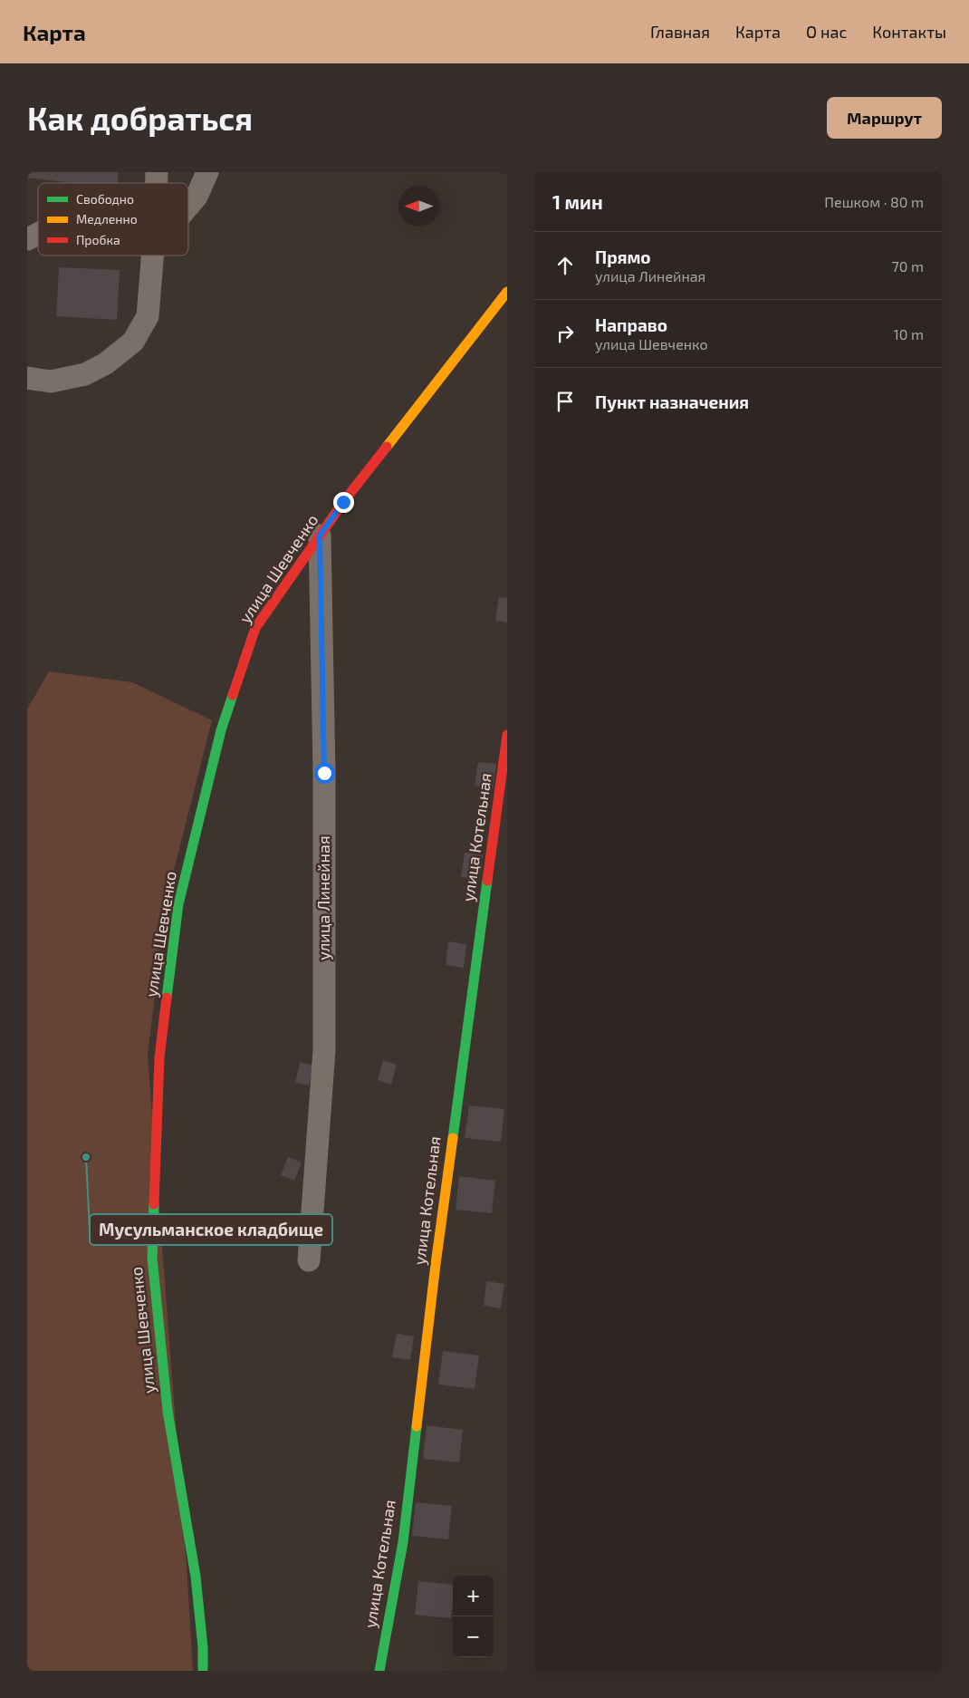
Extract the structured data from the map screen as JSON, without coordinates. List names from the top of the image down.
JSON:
{
  "streets": {
    "street": ["улица Шевченко", "улица Котельная", "улица Линейная"]
  },
  "crossings": [
    ["улица Шевченко", "улица Линейная"]
  ],
  "places": ["Мусульманское кладбище"],
  "legend": ["Свободно", "Медленно", "Пробка"],
  "north": "left",
  "page": {
    "header": "Карта",
    "nav": [
      "Главная",
      "Карта",
      "О нас",
      "Контакты"
    ],
    "buttons": "Маршрут",
    "title": "Как добраться",
    "heading": ["1 мин", "Пешком · 80 m"],
    "list": [
      ["Прямо", "улица Линейная", "70 m"],
      ["Направо", "улица Шевченко", "10 m"],
      "Пункт назначения"
    ],
    "map_buttons": ["+", "−"]
  }
}
